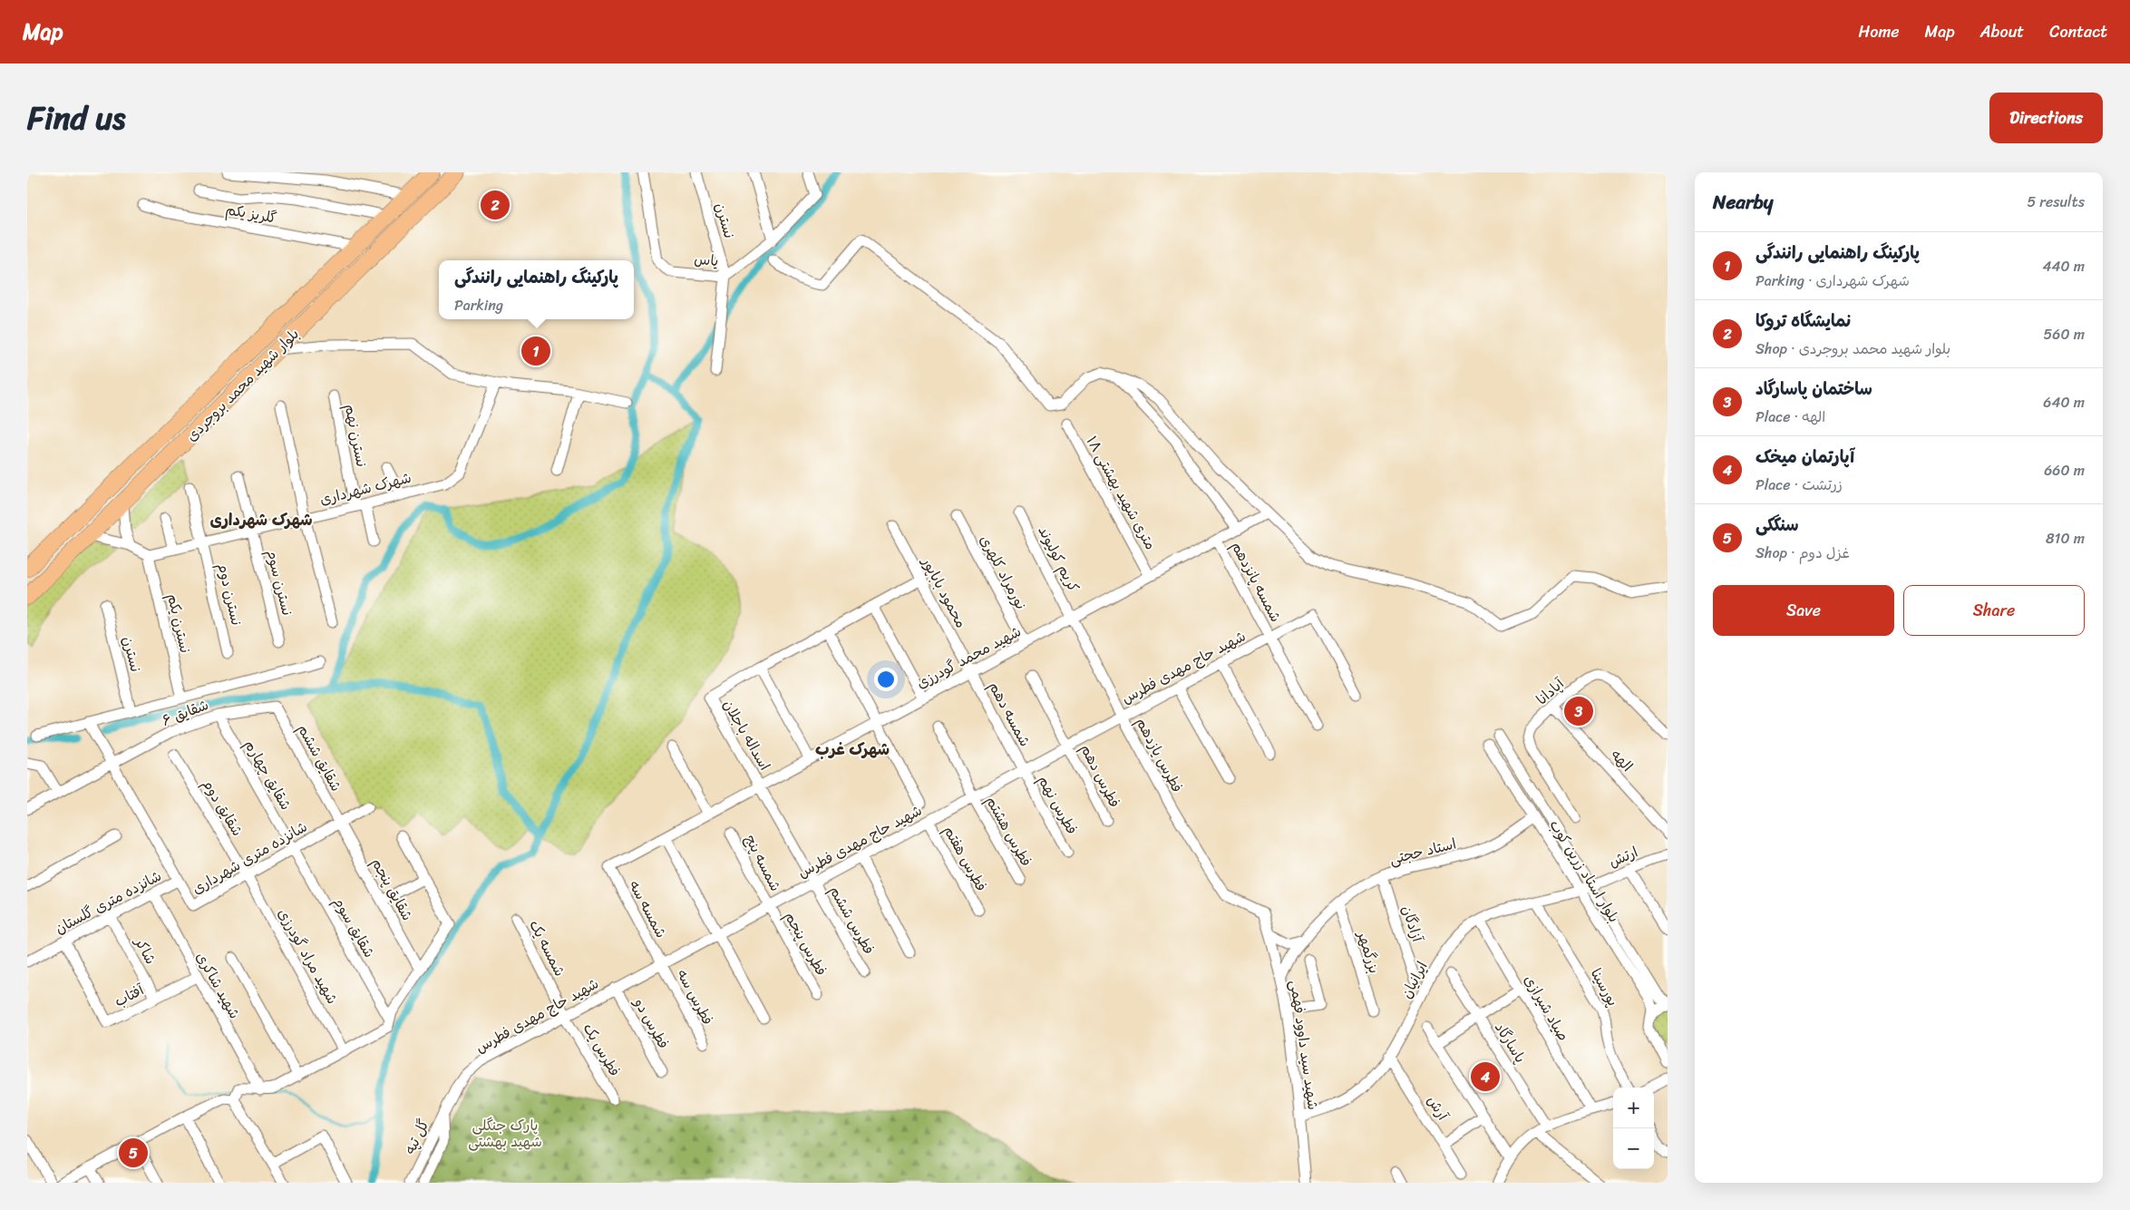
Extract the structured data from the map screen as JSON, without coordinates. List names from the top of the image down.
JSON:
{
  "streets": {
    "highway": ["بلوار شهید محمد بروجردی"],
    "street": [
      "گلریز یکم",
      "نسترن",
      "یاس",
      "نسترن نهم",
      "شهرک شهرداری",
      "۱۸ متری شهید بهشتی",
      "کریم کولیوند",
      "نورمراد کلهری",
      "شمسه پانزدهم",
      "نسترن سوم",
      "محمود باباپور",
      "نسترن دوم",
      "نسترن یکم",
      "شهید محمد گودرزی",
      "شهید حاج مهدی فطرس",
      "آپادانا",
      "شقایق ۶",
      "شمسه دهم",
      "اسداله باجلان",
      "فطرس یازدهم",
      "شقایق ششم",
      "الهه",
      "شقایق چهارم",
      "فطرس دهم",
      "فطرس نهم",
      "شقایق دوم",
      "فطرس هشتم",
      "استاد حجتی",
      "ارتش",
      "شانزده متری شهرداری",
      "فطرس هفتم",
      "شمسه پنج",
      "بلوار استاد زرین کوب",
      "شقایق پنجم",
      "شانزده متری گلستان",
      "شمسه سه",
      "فطرس ششم",
      "آزادگان",
      "شقایق سوم",
      "فطرس پنجم",
      "شمسه یک",
      "شاکر",
      "بزرگمهر",
      "شهید مراد گودرزی",
      "ایرانیان",
      "شهید شاکری",
      "پورسینا",
      "آفتاب",
      "فطرس سه",
      "صیاد شیرازی",
      "فطرس دو",
      "پاسارگاد",
      "شهید سید داوود فهمی",
      "فطرس یک",
      "آرش",
      "گل تپه"
    ]
  },
  "crossings": [
    ["گلریز یکم", "بلوار شهید محمد بروجردی"],
    ["نسترن", "یاس"],
    ["نسترن نهم", "شهرک شهرداری"],
    ["شهرک شهرداری", "نسترن سوم"],
    ["شهرک شهرداری", "نسترن دوم"],
    ["شهرک شهرداری", "نسترن یکم"],
    ["۱۸ متری شهید بهشتی", "شهید محمد گودرزی"],
    ["کریم کولیوند", "شهید محمد گودرزی"],
    ["کریم کولیوند", "شهید حاج مهدی فطرس"],
    ["کریم کولیوند", "فطرس یازدهم"],
    ["نورمراد کلهری", "شهید محمد گودرزی"],
    ["شمسه پانزدهم", "شهید محمد گودرزی"],
    ["شمسه پانزدهم", "شهید حاج مهدی فطرس"],
    ["محمود باباپور", "شهید محمد گودرزی"],
    ["محمود باباپور", "شمسه دهم"],
    ["شهید محمد گودرزی", "شمسه دهم"],
    ["شهید محمد گودرزی", "اسداله باجلان"],
    ["شهید محمد گودرزی", "شمسه سه"],
    ["شهید حاج مهدی فطرس", "شمسه دهم"],
    ["شهید حاج مهدی فطرس", "اسداله باجلان"],
    ["شهید حاج مهدی فطرس", "فطرس یازدهم"],
    ["شهید حاج مهدی فطرس", "فطرس دهم"],
    ["شهید حاج مهدی فطرس", "فطرس نهم"],
    ["شهید حاج مهدی فطرس", "فطرس هشتم"],
    ["شهید حاج مهدی فطرس", "فطرس هفتم"],
    ["شهید حاج مهدی فطرس", "شمسه پنج"],
    ["شهید حاج مهدی فطرس", "شمسه سه"],
    ["شهید حاج مهدی فطرس", "فطرس ششم"],
    ["شهید حاج مهدی فطرس", "فطرس پنجم"],
    ["شهید حاج مهدی فطرس", "شمسه یک"],
    ["شهید حاج مهدی فطرس", "فطرس سه"],
    ["شهید حاج مهدی فطرس", "فطرس دو"],
    ["شهید حاج مهدی فطرس", "فطرس یک"],
    ["شهید حاج مهدی فطرس", "گل تپه"],
    ["آپادانا", "الهه"],
    ["شقایق ۶", "شقایق ششم"],
    ["شقایق ۶", "شقایق چهارم"],
    ["شقایق ۶", "شانزده متری شهرداری"],
    ["شمسه دهم", "فطرس نهم"],
    ["اسداله باجلان", "فطرس ششم"],
    ["فطرس یازدهم", "شهید سید داوود فهمی"],
    ["شقایق ششم", "شانزده متری شهرداری"],
    ["شقایق ششم", "شقایق پنجم"],
    ["شقایق چهارم", "شانزده متری شهرداری"],
    ["شقایق چهارم", "شقایق سوم"],
    ["شقایق دوم", "شانزده متری شهرداری"],
    ["شقایق دوم", "شهید مراد گودرزی"],
    ["استاد حجتی", "بلوار استاد زرین کوب"],
    ["استاد حجتی", "آزادگان"],
    ["استاد حجتی", "بزرگمهر"],
    ["استاد حجتی", "شهید سید داوود فهمی"],
    ["ارتش", "بلوار استاد زرین کوب"],
    ["ارتش", "ایرانیان"],
    ["شانزده متری شهرداری", "شقایق پنجم"],
    ["شانزده متری شهرداری", "شانزده متری گلستان"],
    ["شانزده متری شهرداری", "شقایق سوم"],
    ["شانزده متری شهرداری", "شهید مراد گودرزی"],
    ["شمسه پنج", "فطرس پنجم"],
    ["بلوار استاد زرین کوب", "ایرانیان"],
    ["شانزده متری گلستان", "شاکر"],
    ["شانزده متری گلستان", "شهید شاکری"],
    ["شانزده متری گلستان", "آفتاب"],
    ["شمسه سه", "فطرس سه"],
    ["شمسه یک", "فطرس یک"],
    ["شاکر", "آفتاب"],
    ["ایرانیان", "پورسینا"],
    ["ایرانیان", "صیاد شیرازی"],
    ["ایرانیان", "شهید سید داوود فهمی"],
    ["ایرانیان", "آرش"],
    ["شهید شاکری", "آفتاب"]
  ],
  "districts": ["شهرک شهرداری", "شهرک غرب"],
  "parks": ["پارک جنگلی شهید بهشتی"],
  "page": {
    "header": "Map",
    "nav": [
      "Home",
      "Map",
      "About",
      "Contact"
    ],
    "title": "Find us",
    "buttons": [
      "Directions",
      ["Save", "Share"]
    ],
    "heading": ["Nearby", "5 results"],
    "pins": [
      "2",
      "1",
      "3",
      "4",
      "5"
    ],
    "list": [
      {
        "mark": "1",
        "name": "پارکینگ راهنمایی رانندگی",
        "note": "Parking · شهرک شهرداری",
        "value": "440 m"
      },
      {
        "mark": "2",
        "name": "نمایشگاه تروکا",
        "note": "Shop · بلوار شهید محمد بروجردی",
        "value": "560 m"
      },
      {
        "mark": "3",
        "name": "ساختمان پاسارگاد",
        "note": "Place · الهه",
        "value": "640 m"
      },
      {
        "mark": "4",
        "name": "آپارتمان میخک",
        "note": "Place · زرتشت",
        "value": "660 m"
      },
      {
        "mark": "5",
        "name": "سنگکی",
        "note": "Shop · غزل دوم",
        "value": "810 m"
      }
    ],
    "popup": ["پارکینگ راهنمایی رانندگی", "Parking"],
    "map_buttons": ["+", "−"]
  }
}
